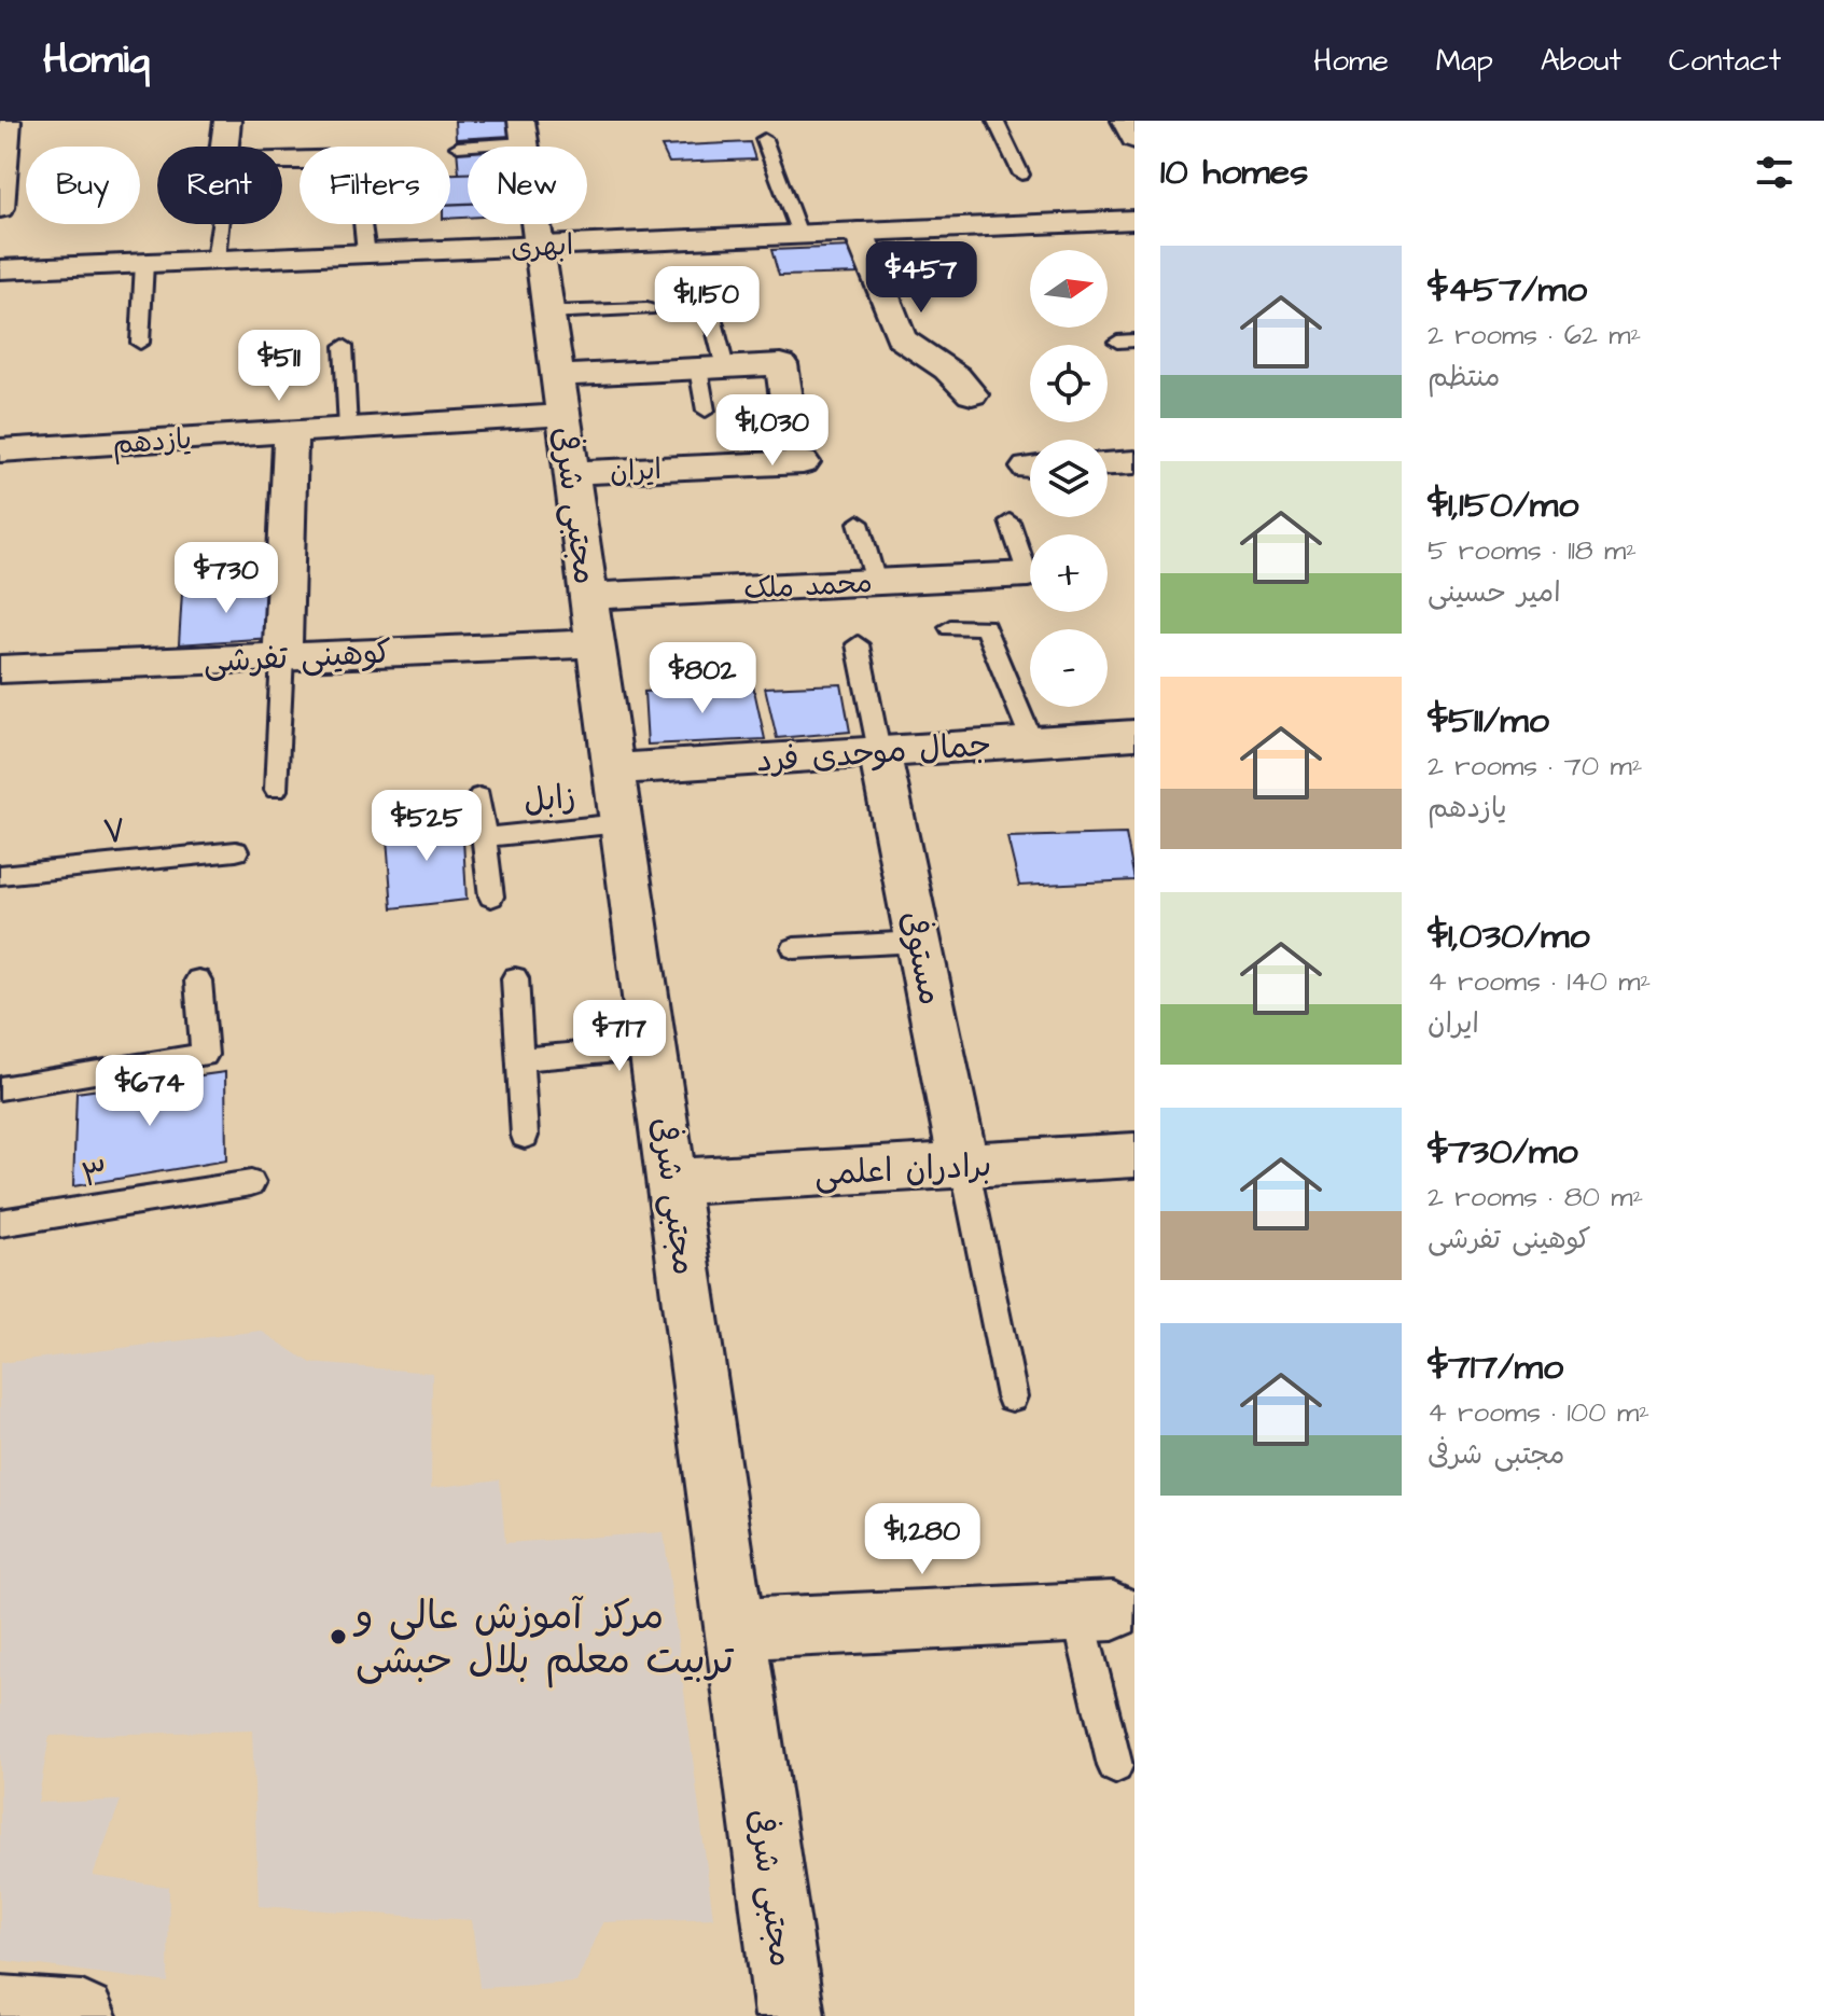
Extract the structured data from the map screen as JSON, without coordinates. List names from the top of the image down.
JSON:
{
  "streets": {
    "street": [
      "ابهری",
      "یازدهم",
      "ایران",
      "مجتبی شرفی",
      "محمد ملک",
      "کوهینی تفرشی",
      "جمال موحدی فرد",
      "مستوفی",
      "برادران اعلمی"
    ],
    "lane": ["زابل", "۷", "۳"]
  },
  "crossings": [
    ["ابهری", "مجتبی شرفی"],
    ["یازدهم", "مجتبی شرفی"],
    ["ایران", "مجتبی شرفی"],
    ["مجتبی شرفی", "محمد ملک"],
    ["مجتبی شرفی", "کوهینی تفرشی"],
    ["مجتبی شرفی", "جمال موحدی فرد"],
    ["مجتبی شرفی", "زابل"],
    ["مجتبی شرفی", "برادران اعلمی"],
    ["جمال موحدی فرد", "مستوفی"],
    ["مستوفی", "برادران اعلمی"]
  ],
  "places": ["مرکز آموزش عالی و تربیت معلم بلال حبشی"],
  "north": "right",
  "page": {
    "header": "Homiq",
    "nav": [
      "Home",
      "Map",
      "About",
      "Contact"
    ],
    "heading": "10 homes",
    "chip": [
      "Buy",
      "Rent",
      "Filters",
      "New"
    ],
    "list": [
      {
        "name": "$457/mo",
        "note": "2 rooms · 62 m² · منتظم"
      },
      {
        "name": "$1,150/mo",
        "note": "5 rooms · 118 m² · امیر حسینی"
      },
      {
        "name": "$511/mo",
        "note": "2 rooms · 70 m² · یازدهم"
      },
      {
        "name": "$1,030/mo",
        "note": "4 rooms · 140 m² · ایران"
      },
      {
        "name": "$730/mo",
        "note": "2 rooms · 80 m² · کوهینی تفرشی"
      },
      {
        "name": "$717/mo",
        "note": "4 rooms · 100 m² · مجتبی شرفی"
      }
    ],
    "price": [
      "$457",
      "$1,150",
      "$511",
      "$1,030",
      "$730",
      "$802",
      "$525",
      "$717",
      "$674",
      "$1,280"
    ],
    "map_buttons": ["+", "−"]
  }
}
